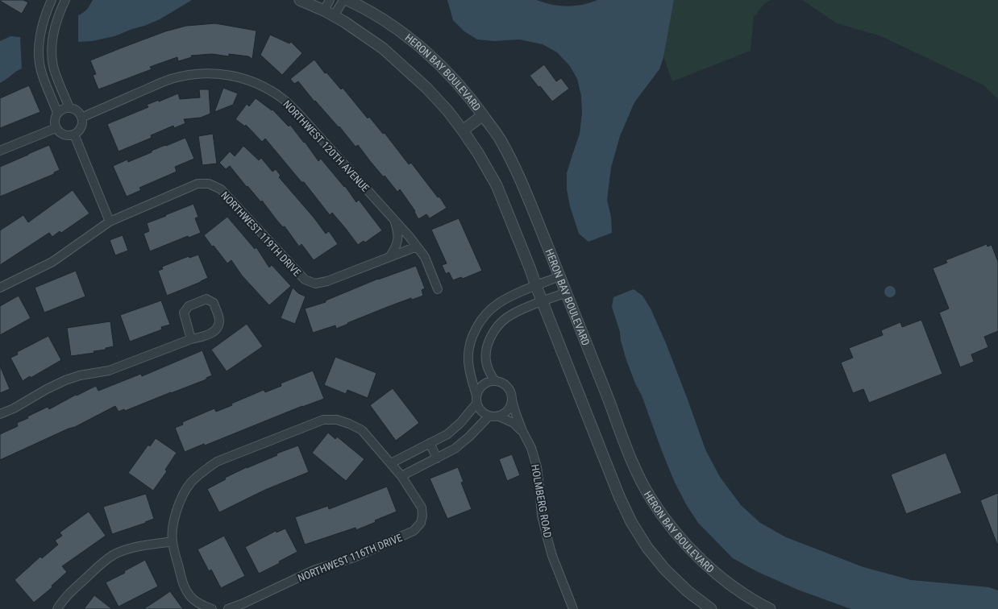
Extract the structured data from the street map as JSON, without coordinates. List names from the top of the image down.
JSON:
{
  "streets": {
    "street": [
      "HERON BAY BOULEVARD",
      "NORTHWEST 120TH AVENUE",
      "NORTHWEST 119TH DRIVE",
      "HOLMBERG ROAD",
      "NORTHWEST 116TH DRIVE"
    ]
  },
  "crossings": [
    ["NORTHWEST 120TH AVENUE", "NORTHWEST 119TH DRIVE"]
  ]
}
